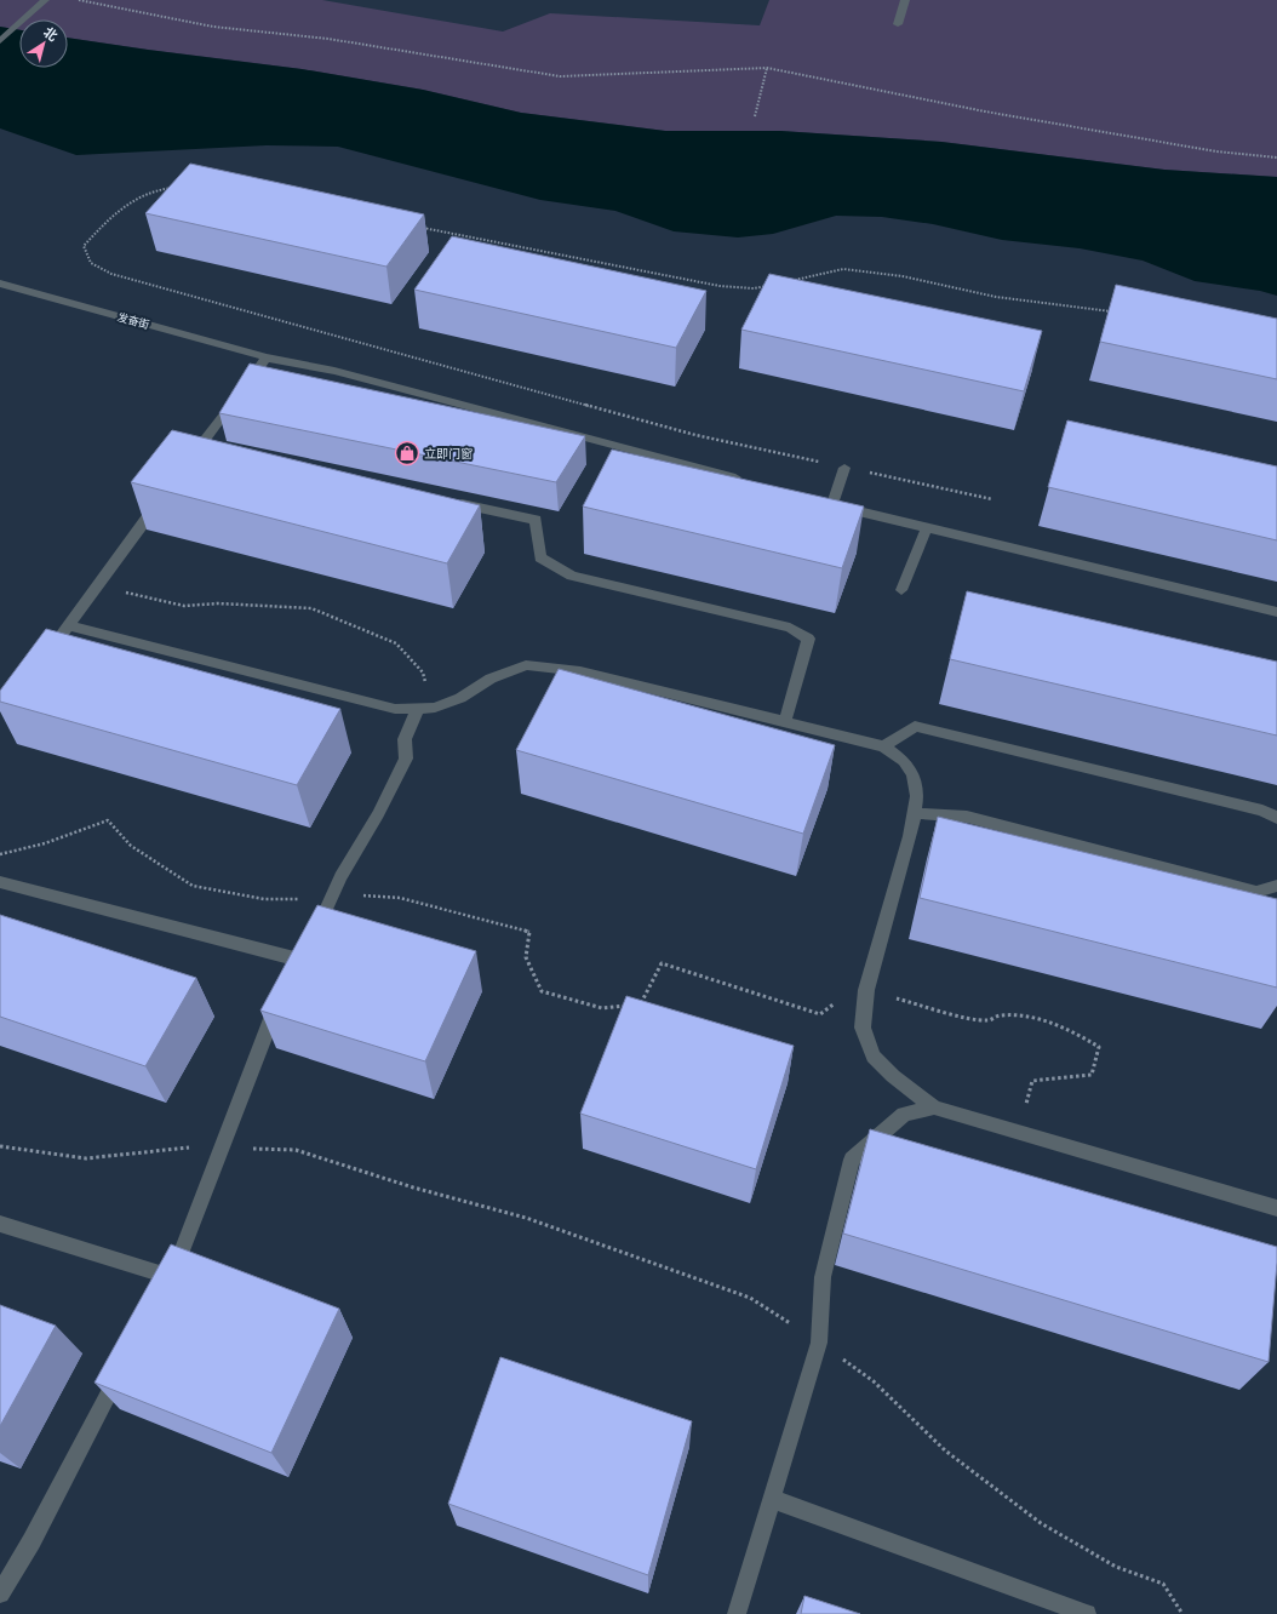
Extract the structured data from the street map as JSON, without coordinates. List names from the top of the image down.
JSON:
{
  "streets": {
    "street": ["发奋街"]
  },
  "places": {
    "shop": ["立即门窗"]
  },
  "north": "top right"
}
